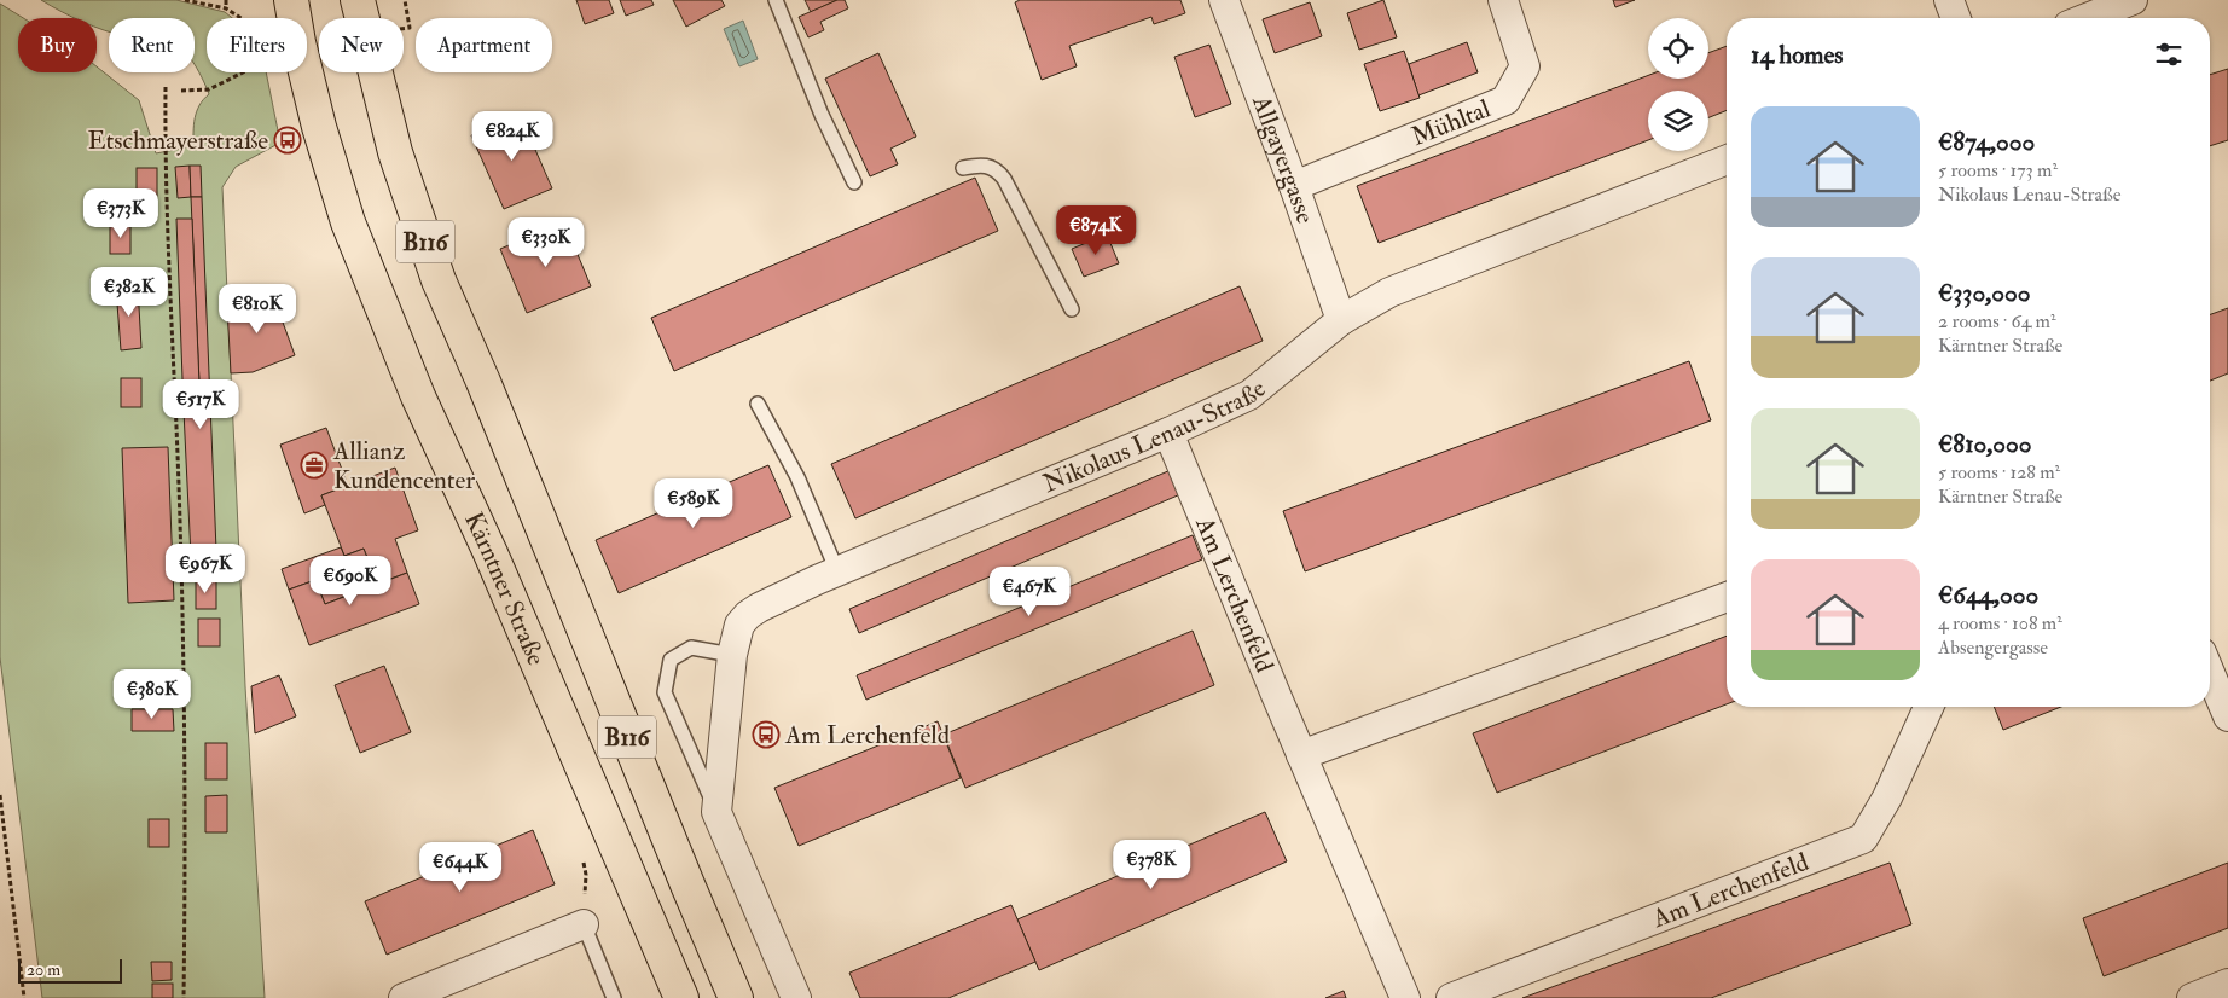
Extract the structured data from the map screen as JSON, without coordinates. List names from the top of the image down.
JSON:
{
  "streets": {
    "main road": ["B116", "Kärntner Straße"],
    "street": [
      "Mühltal",
      "Allgayergasse",
      "Nikolaus Lenau-Straße",
      "Am Lerchenfeld"
    ]
  },
  "crossings": [
    ["Mühltal", "Allgayergasse"],
    ["Allgayergasse", "Nikolaus Lenau-Straße"],
    ["Nikolaus Lenau-Straße", "Am Lerchenfeld"]
  ],
  "places": {
    "bus stop": ["Etschmayerstraße", "Am Lerchenfeld"],
    "office": ["Allianz Kundencenter"]
  },
  "scale_bar": "20 m",
  "page": {
    "chip": [
      "Buy",
      "Rent",
      "Filters",
      "New",
      "Apartment"
    ],
    "heading": "14 homes",
    "list": [
      {
        "name": "€874,000",
        "note": "5 rooms · 173 m² · Nikolaus Lenau-Straße"
      },
      {
        "name": "€330,000",
        "note": "2 rooms · 64 m² · Kärntner Straße"
      },
      {
        "name": "€810,000",
        "note": "5 rooms · 128 m² · Kärntner Straße"
      },
      {
        "name": "€644,000",
        "note": "4 rooms · 108 m² · Absengergasse"
      }
    ],
    "price": [
      "€824K",
      "€373K",
      "€874K",
      "€330K",
      "€382K",
      "€810K",
      "€517K",
      "€589K",
      "€967K",
      "€690K",
      "€467K",
      "€380K",
      "€378K",
      "€644K"
    ],
    "scale": "20 m"
  }
}
